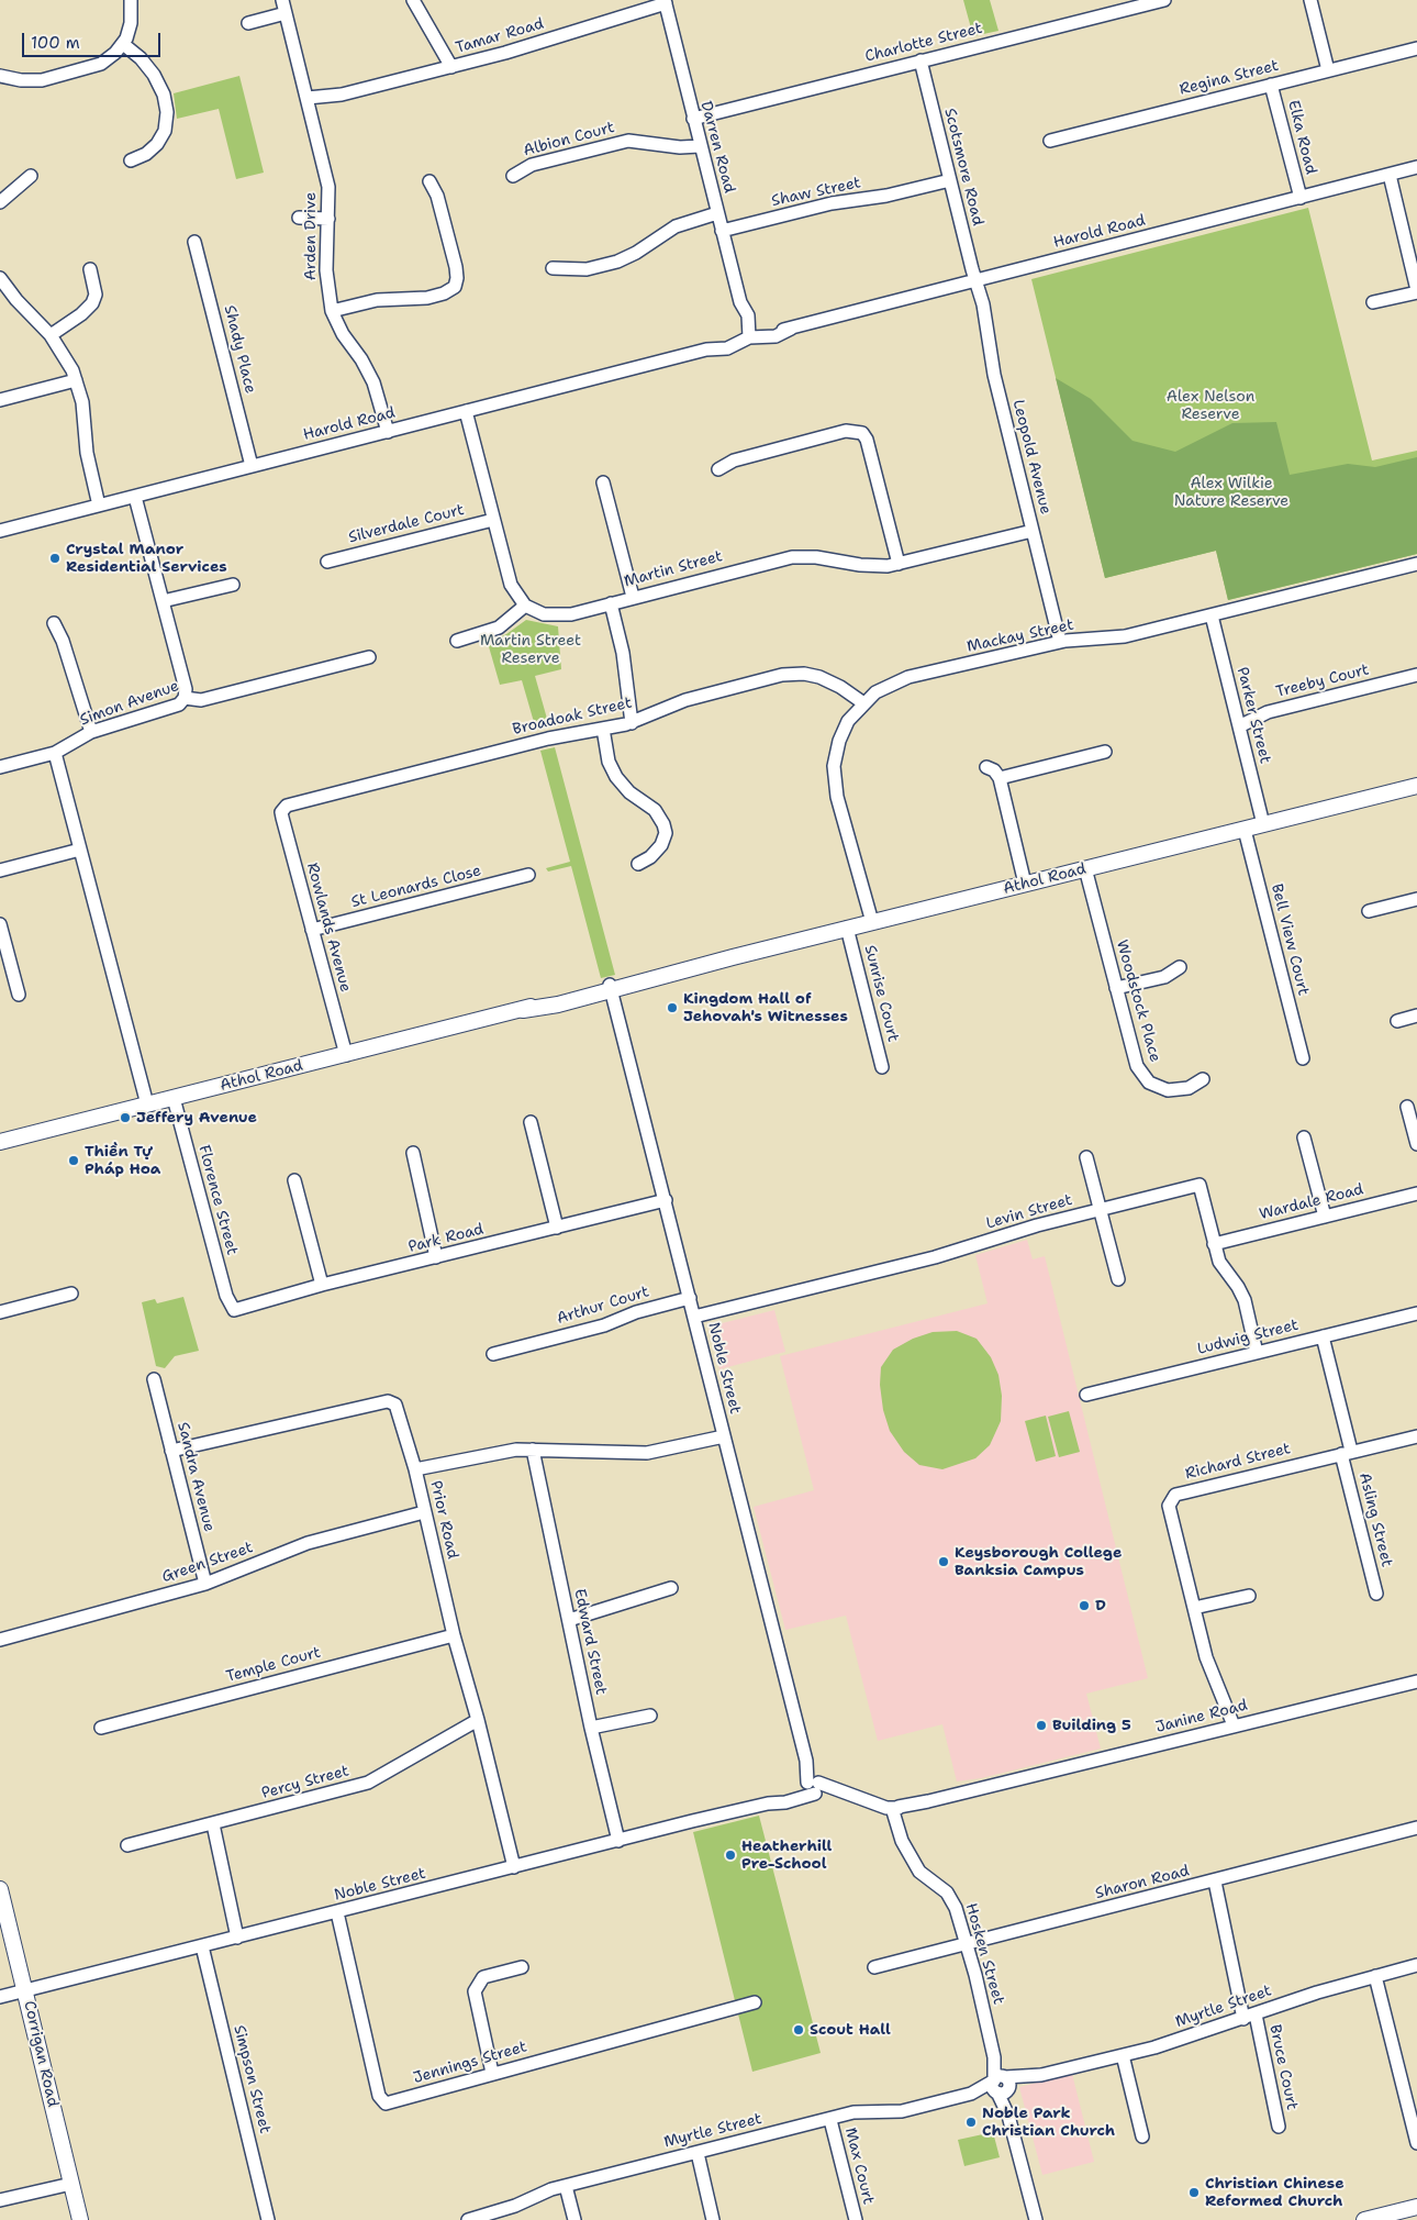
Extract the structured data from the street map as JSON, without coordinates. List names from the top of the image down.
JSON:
{
  "streets": {
    "main road": ["Athol Road", "Corrigan Road"],
    "street": [
      "Tamar Road",
      "Charlotte Street",
      "Regina Street",
      "Elka Road",
      "Albion Court",
      "Darren Road",
      "Scotsmore Road",
      "Shaw Street",
      "Harold Road",
      "Arden Drive",
      "Shady Place",
      "Leopold Avenue",
      "Silverdale Court",
      "Martin Street",
      "Mackay Street",
      "Treeby Court",
      "Simon Avenue",
      "Parker Street",
      "Broadoak Street",
      "St Leonards Close",
      "Rowlands Avenue",
      "Bell View Court",
      "Sunrise Court",
      "Woodstock Place",
      "Florence Street",
      "Wardale Road",
      "Levin Street",
      "Park Road",
      "Arthur Court",
      "Ludwig Street",
      "Noble Street",
      "Richard Street",
      "Sandra Avenue",
      "Prior Road",
      "Asling Street",
      "Green Street",
      "Edward Street",
      "Temple Court",
      "Janine Road",
      "Percy Street",
      "Sharon Road",
      "Hosken Street",
      "Myrtle Street",
      "Jennings Street",
      "Bruce Court",
      "Simpson Street",
      "Max Court"
    ]
  },
  "crossings": [
    ["Tamar Road", "Darren Road"],
    ["Tamar Road", "Arden Drive"],
    ["Charlotte Street", "Darren Road"],
    ["Charlotte Street", "Scotsmore Road"],
    ["Regina Street", "Elka Road"],
    ["Elka Road", "Harold Road"],
    ["Albion Court", "Darren Road"],
    ["Darren Road", "Shaw Street"],
    ["Darren Road", "Harold Road"],
    ["Scotsmore Road", "Shaw Street"],
    ["Scotsmore Road", "Harold Road"],
    ["Scotsmore Road", "Leopold Avenue"],
    ["Harold Road", "Arden Drive"],
    ["Harold Road", "Shady Place"],
    ["Harold Road", "Leopold Avenue"],
    ["Leopold Avenue", "Martin Street"],
    ["Leopold Avenue", "Mackay Street"],
    ["Mackay Street", "Parker Street"],
    ["Mackay Street", "Broadoak Street"],
    ["Mackay Street", "Athol Road"],
    ["Treeby Court", "Parker Street"],
    ["Parker Street", "Athol Road"],
    ["Broadoak Street", "Rowlands Avenue"],
    ["Athol Road", "Rowlands Avenue"],
    ["Athol Road", "Bell View Court"],
    ["Athol Road", "Sunrise Court"],
    ["Athol Road", "Woodstock Place"],
    ["Athol Road", "Florence Street"],
    ["Athol Road", "Noble Street"],
    ["St Leonards Close", "Rowlands Avenue"],
    ["Florence Street", "Park Road"],
    ["Wardale Road", "Levin Street"],
    ["Levin Street", "Ludwig Street"],
    ["Levin Street", "Noble Street"],
    ["Park Road", "Noble Street"],
    ["Arthur Court", "Noble Street"],
    ["Ludwig Street", "Asling Street"],
    ["Noble Street", "Prior Road"],
    ["Noble Street", "Edward Street"],
    ["Noble Street", "Corrigan Road"],
    ["Noble Street", "Jennings Street"],
    ["Noble Street", "Simpson Street"],
    ["Richard Street", "Asling Street"],
    ["Richard Street", "Janine Road"],
    ["Sandra Avenue", "Prior Road"],
    ["Sandra Avenue", "Green Street"],
    ["Prior Road", "Green Street"],
    ["Prior Road", "Temple Court"],
    ["Prior Road", "Percy Street"],
    ["Janine Road", "Hosken Street"],
    ["Sharon Road", "Hosken Street"],
    ["Sharon Road", "Bruce Court"],
    ["Hosken Street", "Myrtle Street"],
    ["Myrtle Street", "Bruce Court"],
    ["Myrtle Street", "Max Court"]
  ],
  "parks": ["Alex Nelson Reserve", "Alex Wilkie Nature Reserve", "Martin Street Reserve"],
  "places": [
    "Crystal Manor Residential Services",
    "Kingdom Hall of Jehovah's Witnesses",
    "Jeffery Avenue",
    "Thiền Tự Pháp Hoa",
    "Keysborough College Banksia Campus",
    "D",
    "Building 5",
    "Heatherhill Pre-School",
    "Scout Hall",
    "Noble Park Christian Church",
    "Christian Chinese Reformed Church"
  ],
  "scale_bar": "100 m"
}
